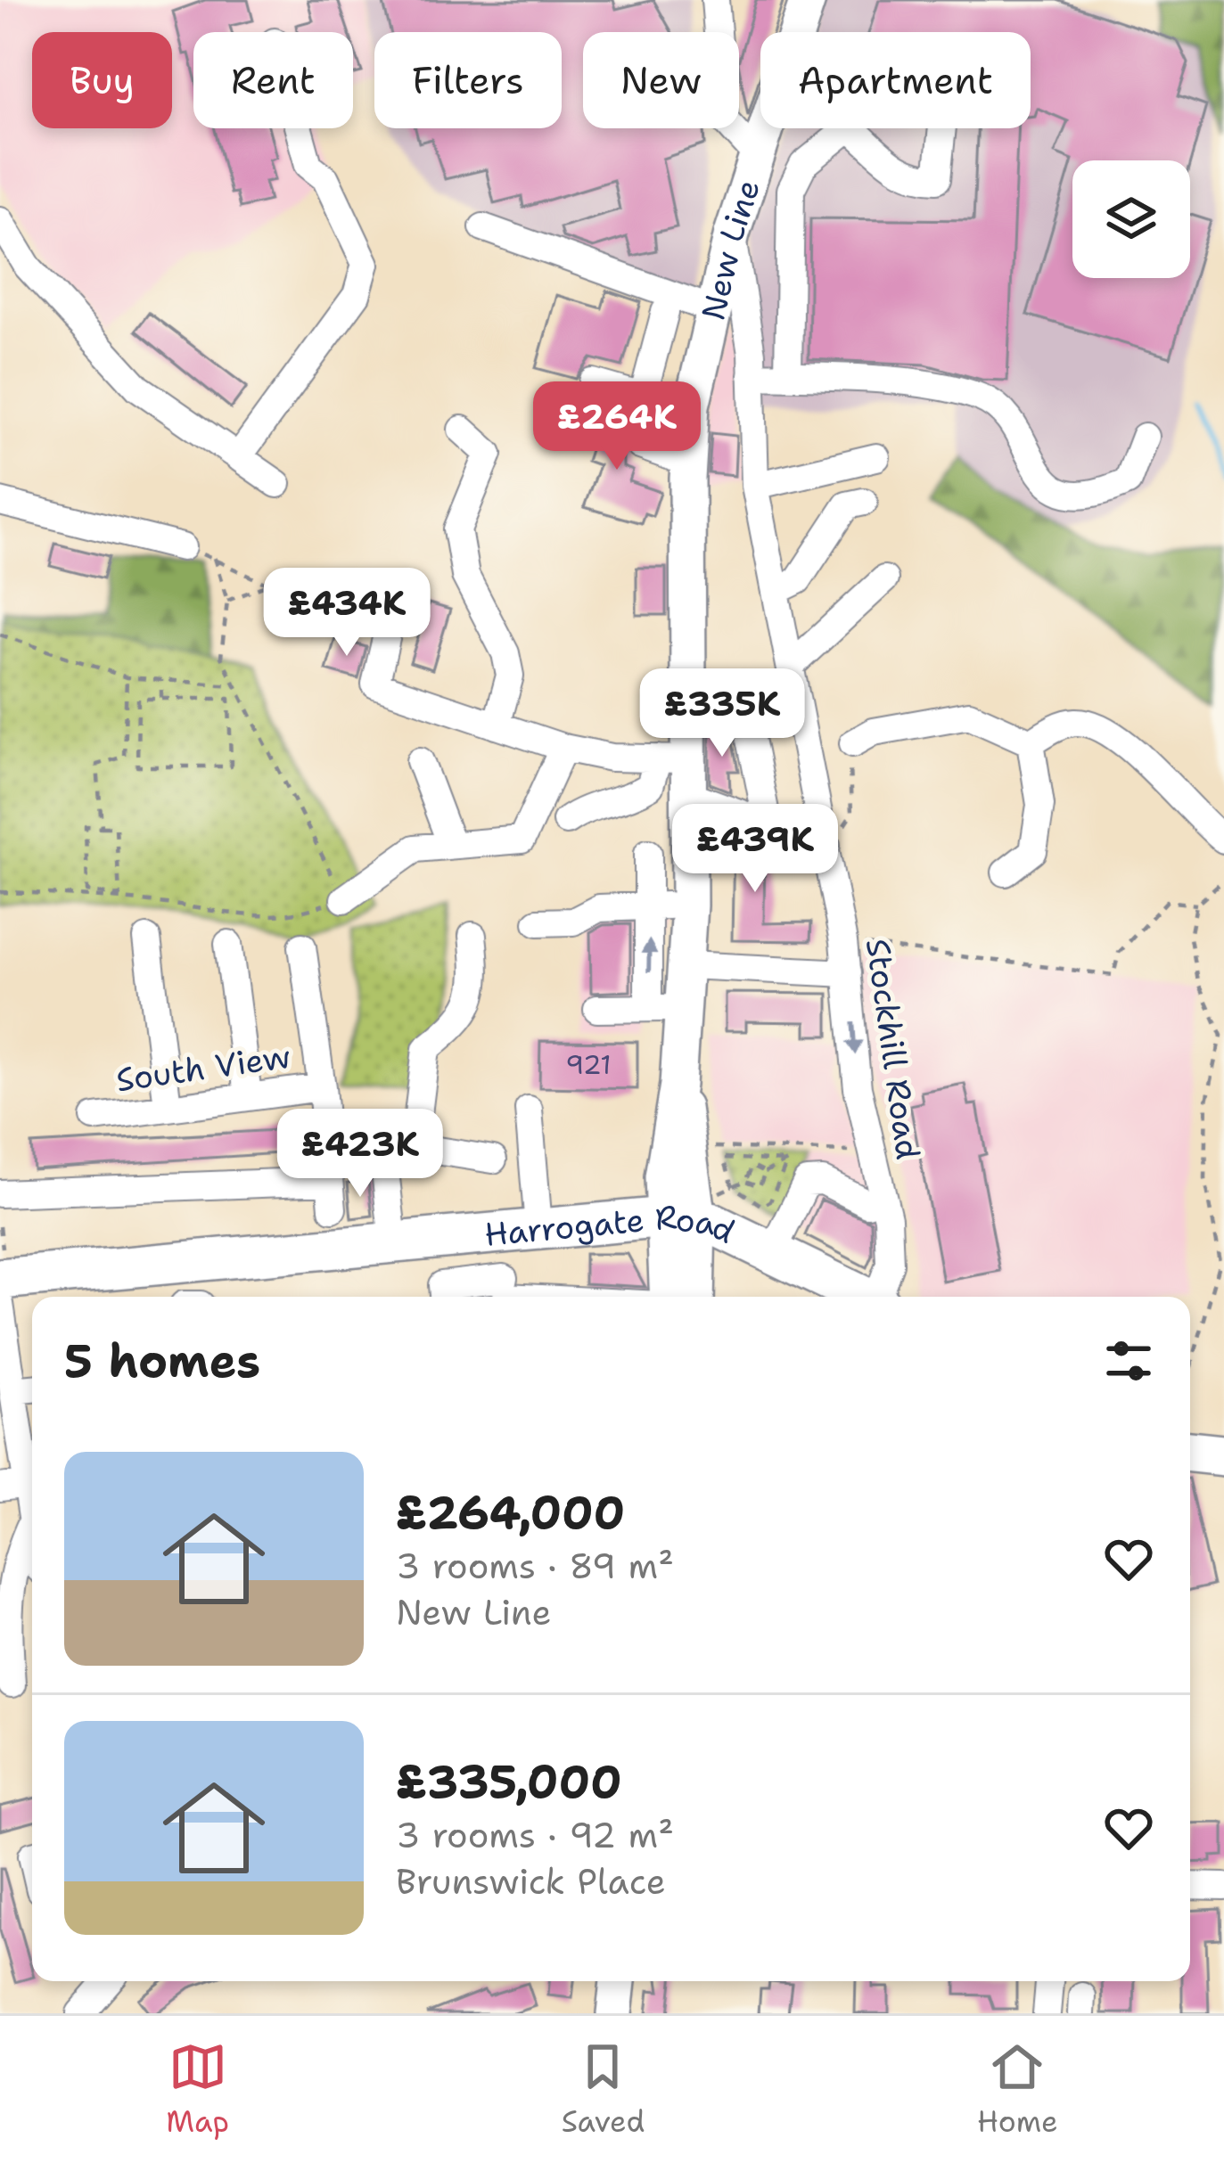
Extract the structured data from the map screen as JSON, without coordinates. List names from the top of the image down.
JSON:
{
  "streets": {
    "highway": ["Harrogate Road"],
    "main road": ["New Line"],
    "street": ["Stockhill Road", "South View"]
  },
  "crossings": [
    ["New Line", "Stockhill Road"],
    ["New Line", "Harrogate Road"]
  ],
  "house_numbers": ["921"],
  "page": {
    "chip": [
      "Buy",
      "Rent",
      "Filters",
      "New",
      "Apartment"
    ],
    "price": [
      "£264K",
      "£434K",
      "£335K",
      "£439K",
      "£423K"
    ],
    "heading": "5 homes",
    "list": [
      {
        "name": "£264,000",
        "note": "3 rooms · 89 m² · New Line"
      },
      {
        "name": "£335,000",
        "note": "3 rooms · 92 m² · Brunswick Place"
      }
    ],
    "tabs": ["Map", "Saved", "Home"]
  }
}
